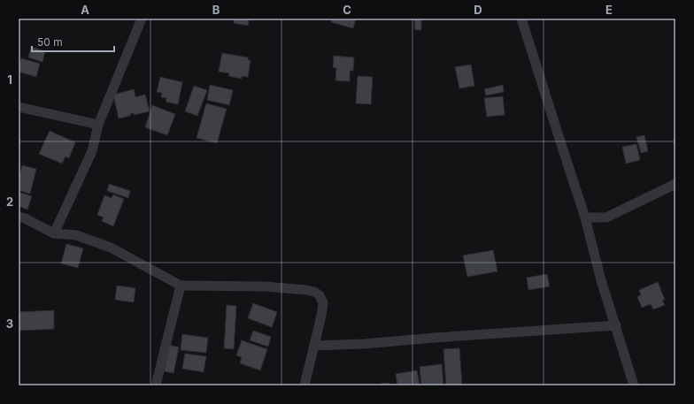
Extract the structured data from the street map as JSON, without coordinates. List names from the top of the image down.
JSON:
{
  "scale_bar": "50 m",
  "grid": {
    "columns": [
      "A",
      "B",
      "C",
      "D",
      "E"
    ],
    "rows": ["1", "2", "3"]
  }
}
